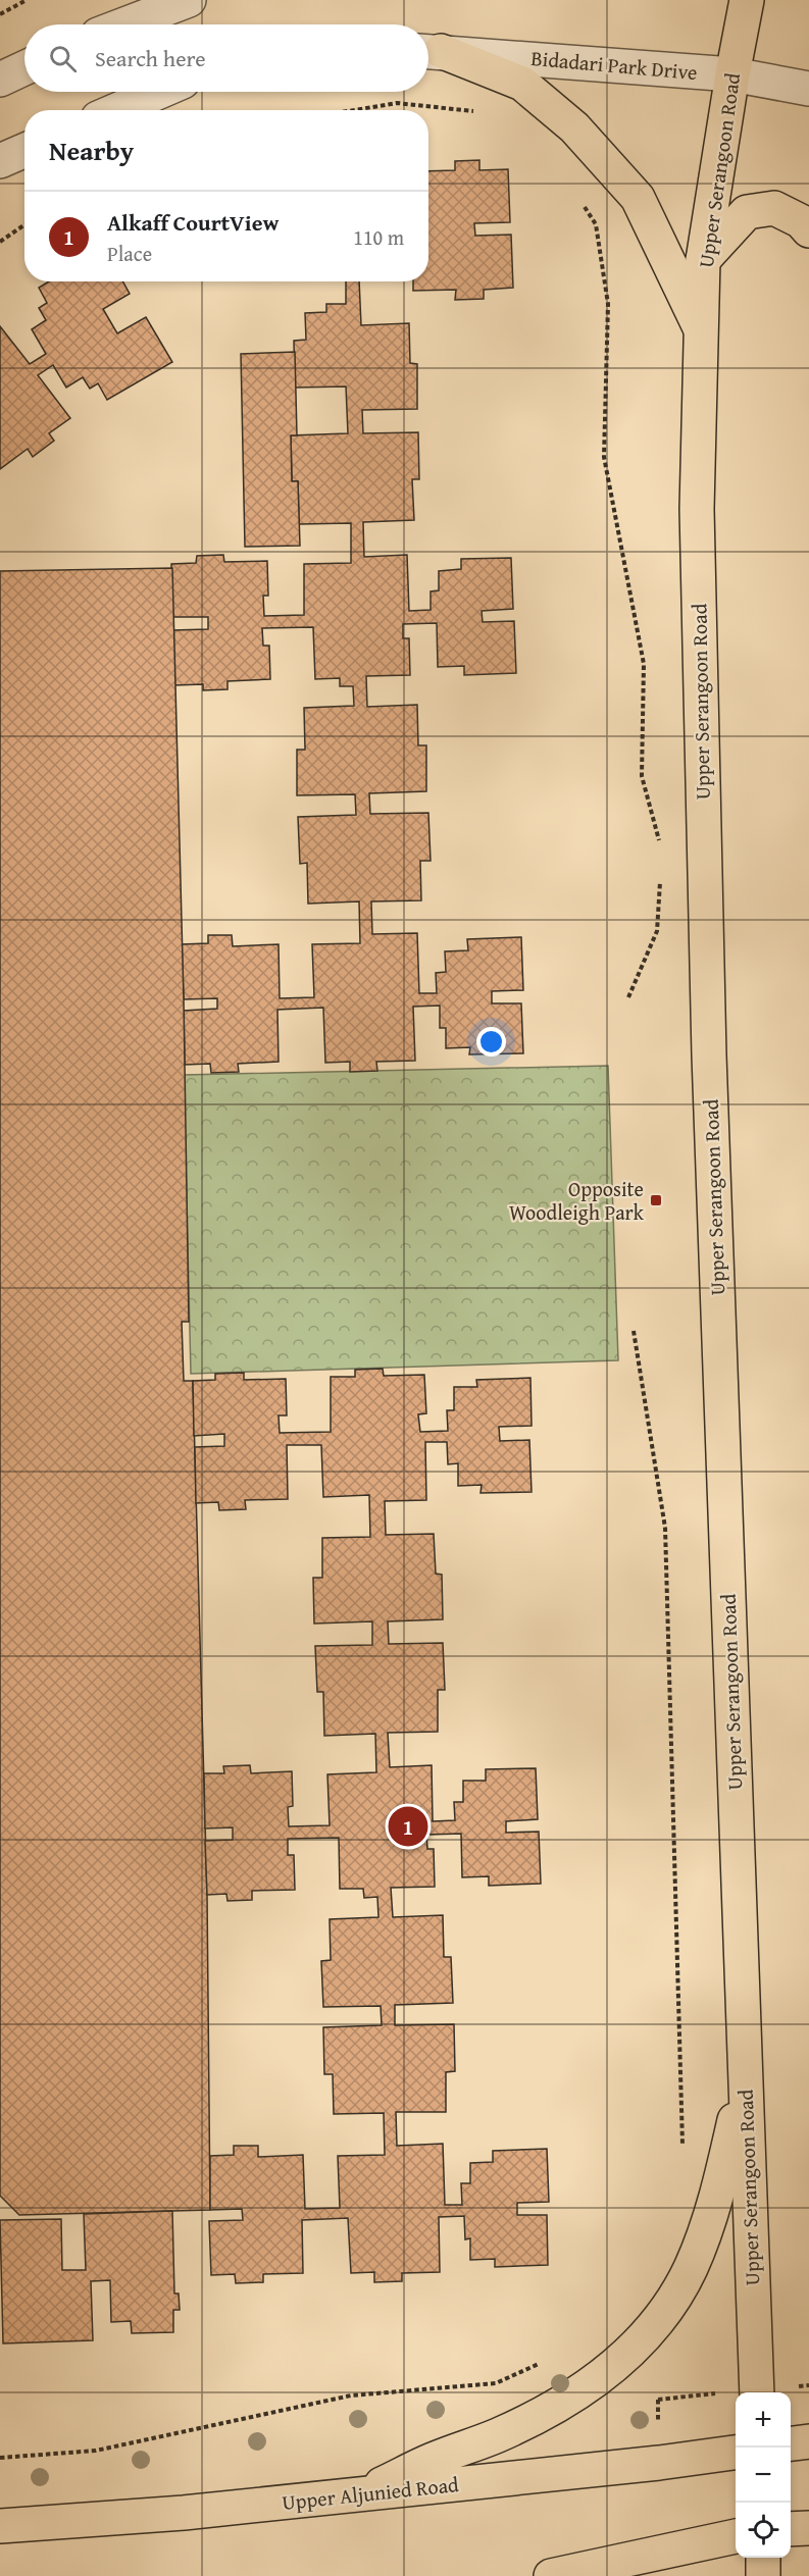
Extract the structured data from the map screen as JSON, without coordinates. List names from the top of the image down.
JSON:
{
  "streets": {
    "main road": ["Upper Serangoon Road", "Upper Aljunied Road"],
    "street": ["Bidadari Park Drive"]
  },
  "crossings": [
    ["Bidadari Park Drive", "Upper Serangoon Road"]
  ],
  "places": {
    "transit": ["Opposite Woodleigh Park"]
  },
  "page": {
    "search": "Search here",
    "heading": "Nearby",
    "list": [
      {
        "mark": "1",
        "name": "Alkaff CourtView",
        "note": "Place",
        "value": "110 m"
      }
    ],
    "pins": "1",
    "map_buttons": ["+", "−"]
  }
}
